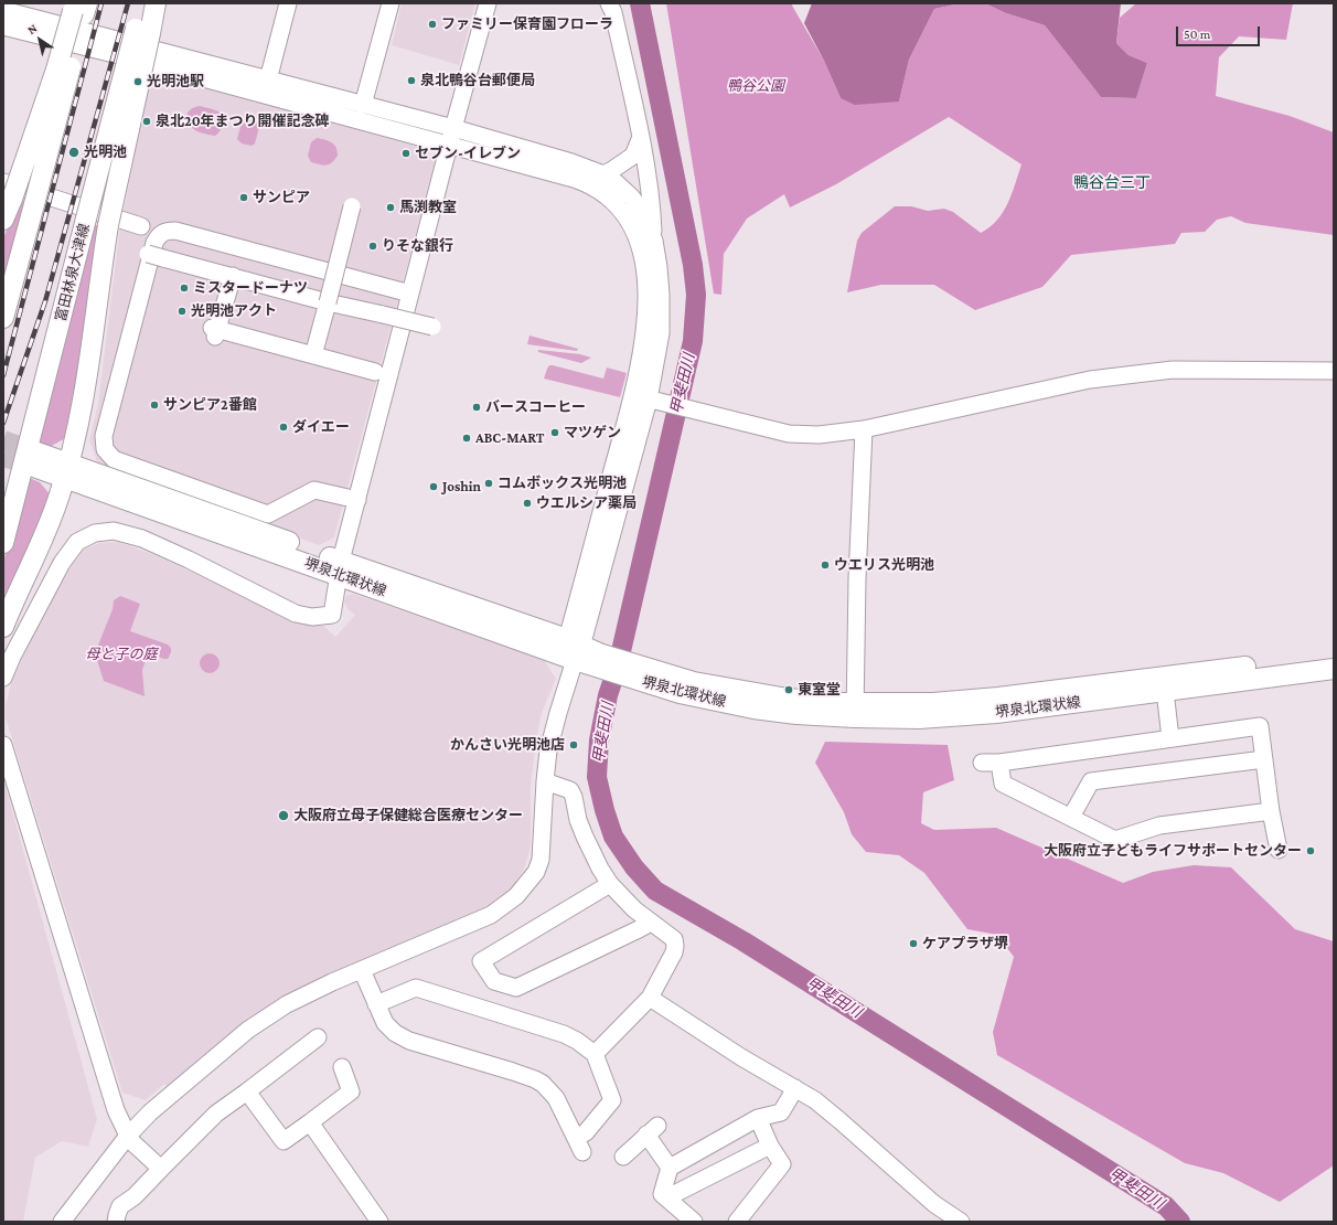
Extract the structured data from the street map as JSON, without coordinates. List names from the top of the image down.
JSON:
{
  "streets": {
    "main road": ["富田林泉大津線", "堺泉北環状線"]
  },
  "districts": ["鴨谷台三丁"],
  "water": ["甲斐田川"],
  "parks": ["鴨谷公園", "母と子の庭"],
  "places": [
    "ファミリー保育園フローラ",
    "泉北鴨谷台郵便局",
    "光明池駅",
    "泉北20年まつり開催記念碑",
    "光明池",
    "セブン-イレブン",
    "サンピア",
    "馬渕教室",
    "りそな銀行",
    "ミスタードーナツ",
    "光明池アクト",
    "サンピア2番館",
    "バースコーヒー",
    "ダイエー",
    "マツゲン",
    "ABC-MART",
    "コムボックス光明池",
    "Joshin",
    "ウエルシア薬局",
    "ウエリス光明池",
    "東室堂",
    "かんさい光明池店",
    "大阪府立母子保健総合医療センター",
    "大阪府立子どもライフサポートセンター",
    "ケアプラザ堺"
  ],
  "scale_bar": "50 m",
  "north": "top left"
}
